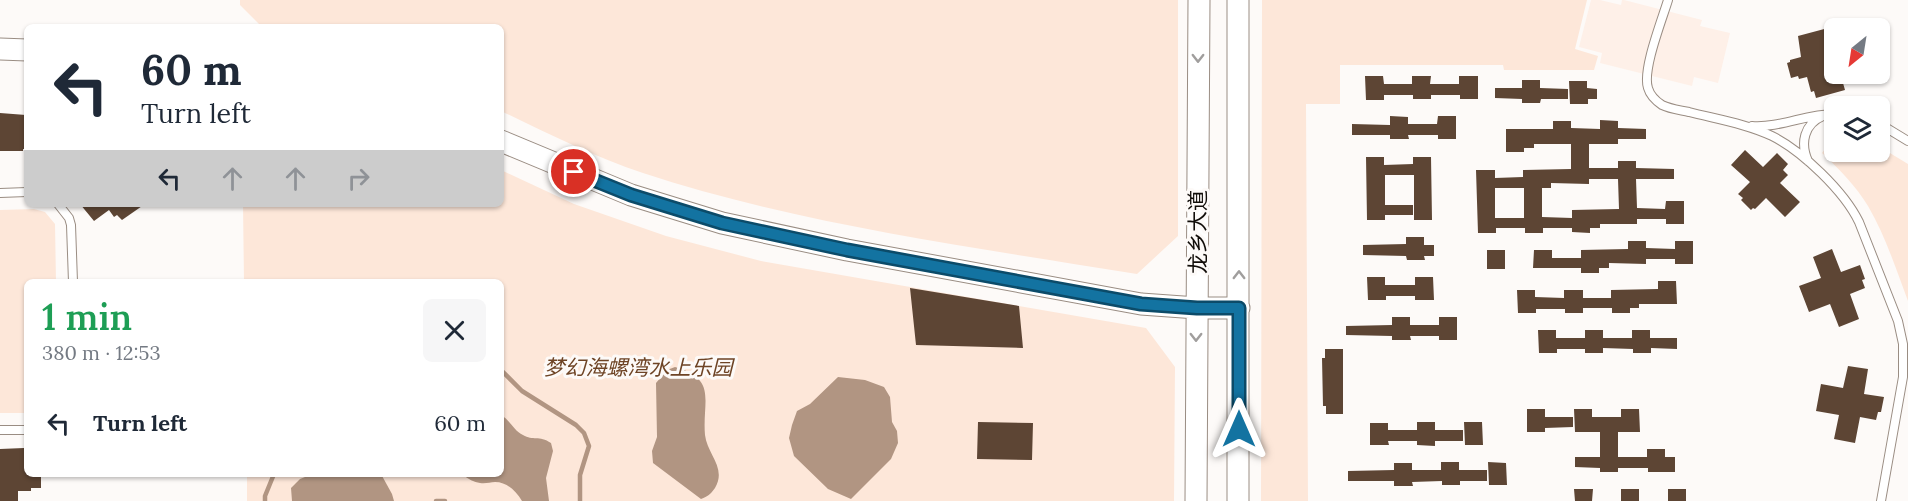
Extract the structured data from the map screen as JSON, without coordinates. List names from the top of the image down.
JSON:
{
  "streets": {
    "main road": ["龙乡大道"]
  },
  "parks": ["梦幻海螺湾水上乐园"],
  "north": "bottom left",
  "page": {
    "turn": ["60 m", "Turn left"],
    "heading": ["1 min", "380 m · 12:53"],
    "list": [
      {
        "name": "Turn left",
        "value": "60 m"
      }
    ]
  }
}
